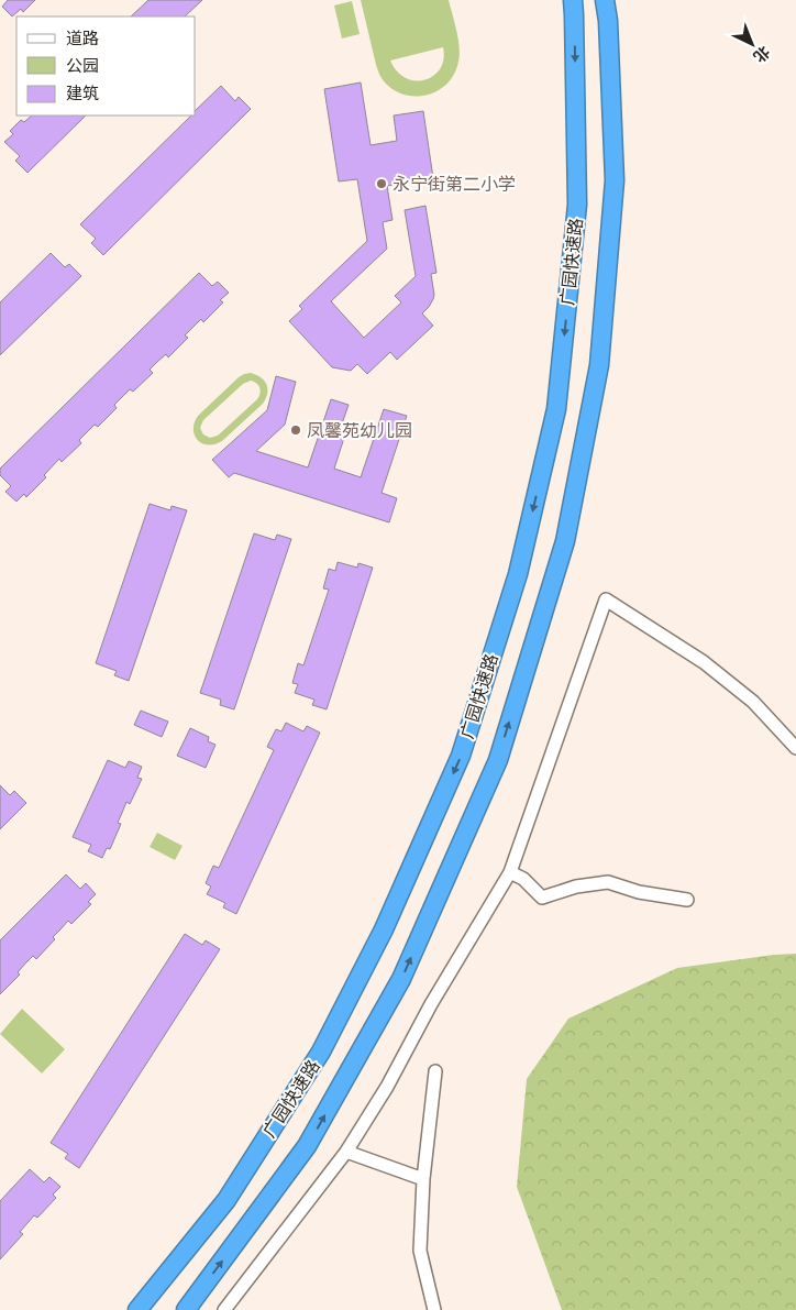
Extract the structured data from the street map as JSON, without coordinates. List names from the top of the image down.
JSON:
{
  "streets": {
    "highway": ["广园快速路"]
  },
  "places": ["永宁街第二小学", "凤馨苑幼儿园"],
  "legend": ["道路", "公园", "建筑"],
  "north": "bottom right"
}
